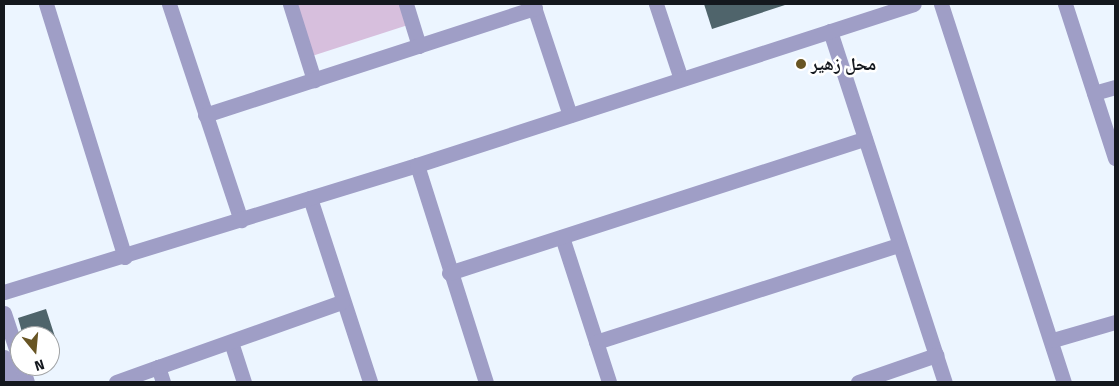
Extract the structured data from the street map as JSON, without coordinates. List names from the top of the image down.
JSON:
{
  "places": ["محل زهير"],
  "north": "bottom"
}
